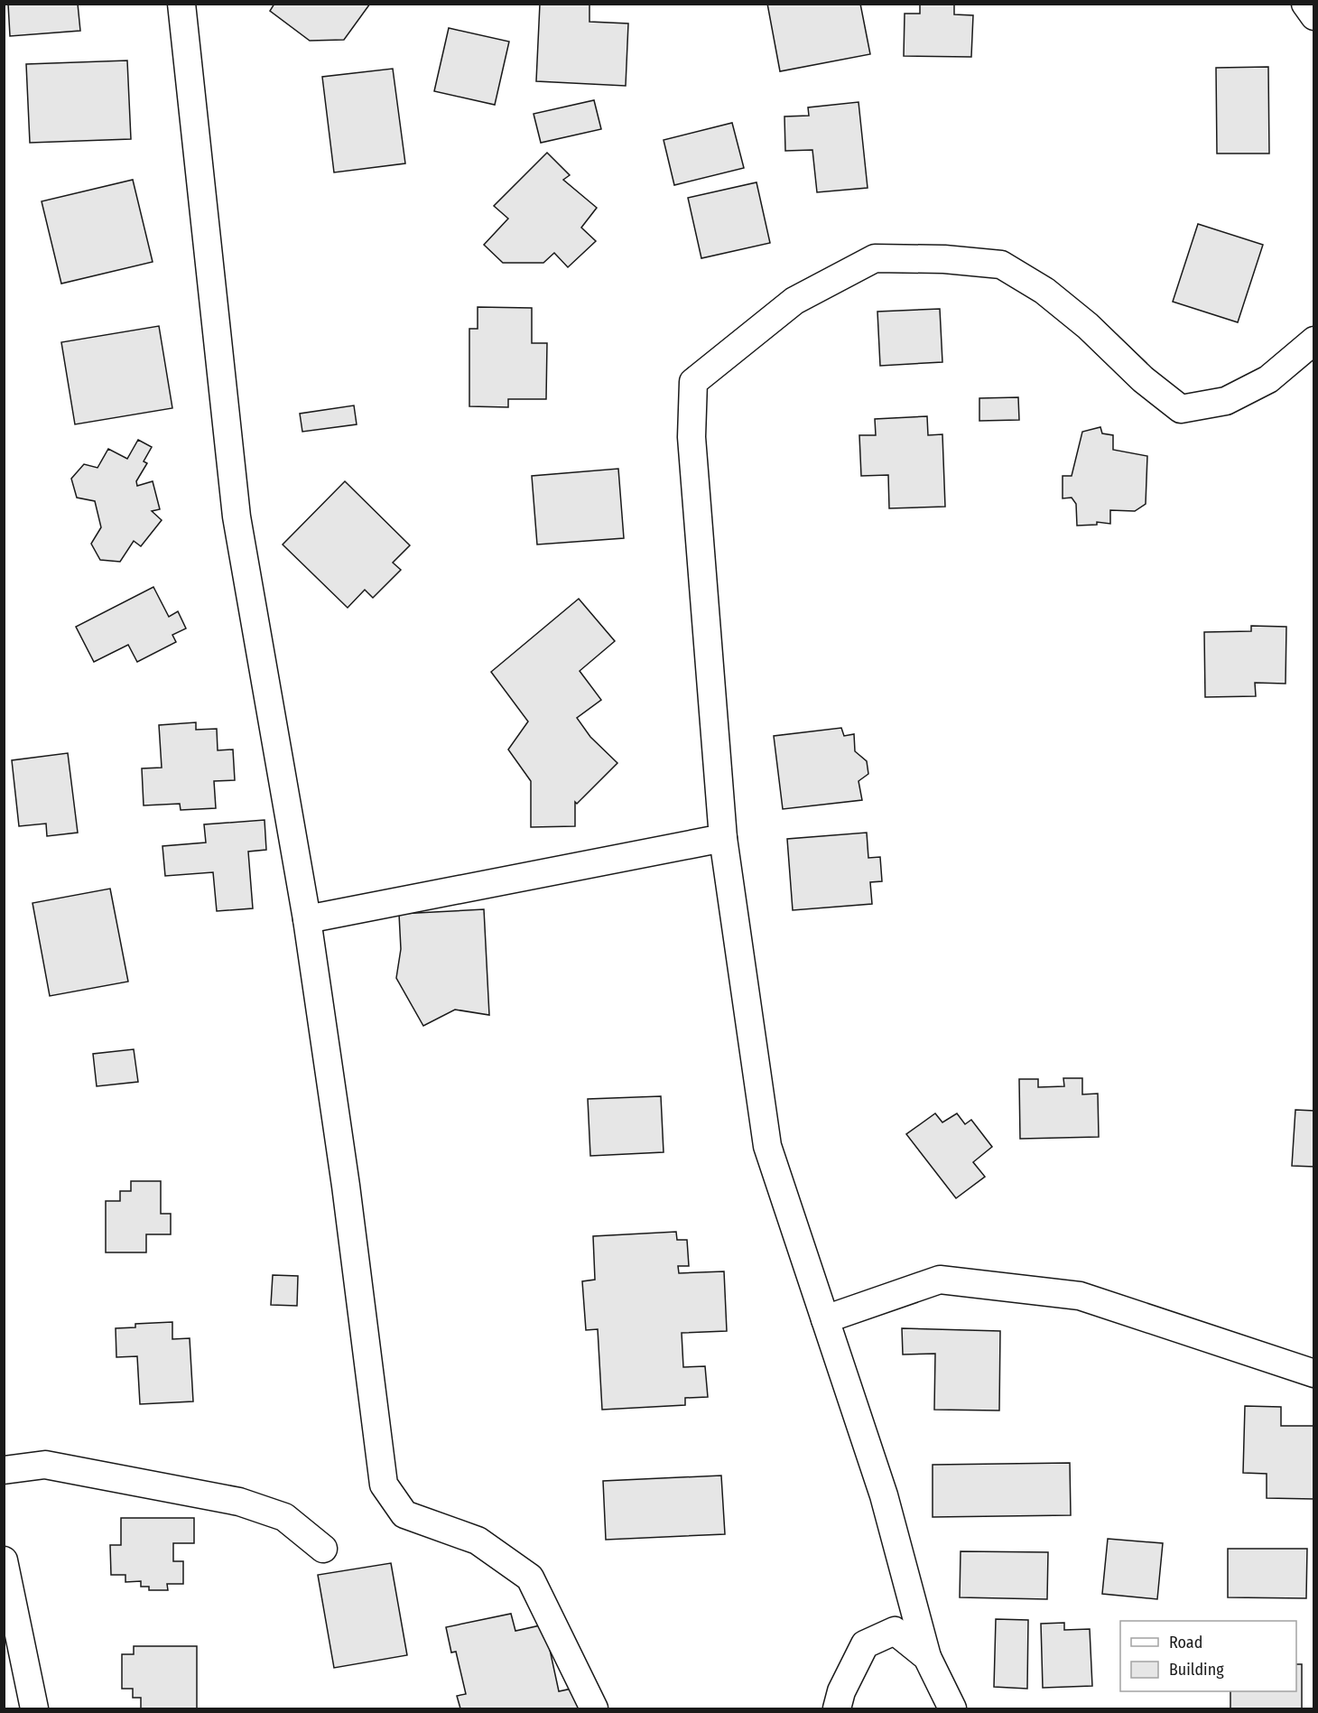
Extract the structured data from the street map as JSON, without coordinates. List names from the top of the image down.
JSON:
{
  "legend": ["Road", "Building"]
}
